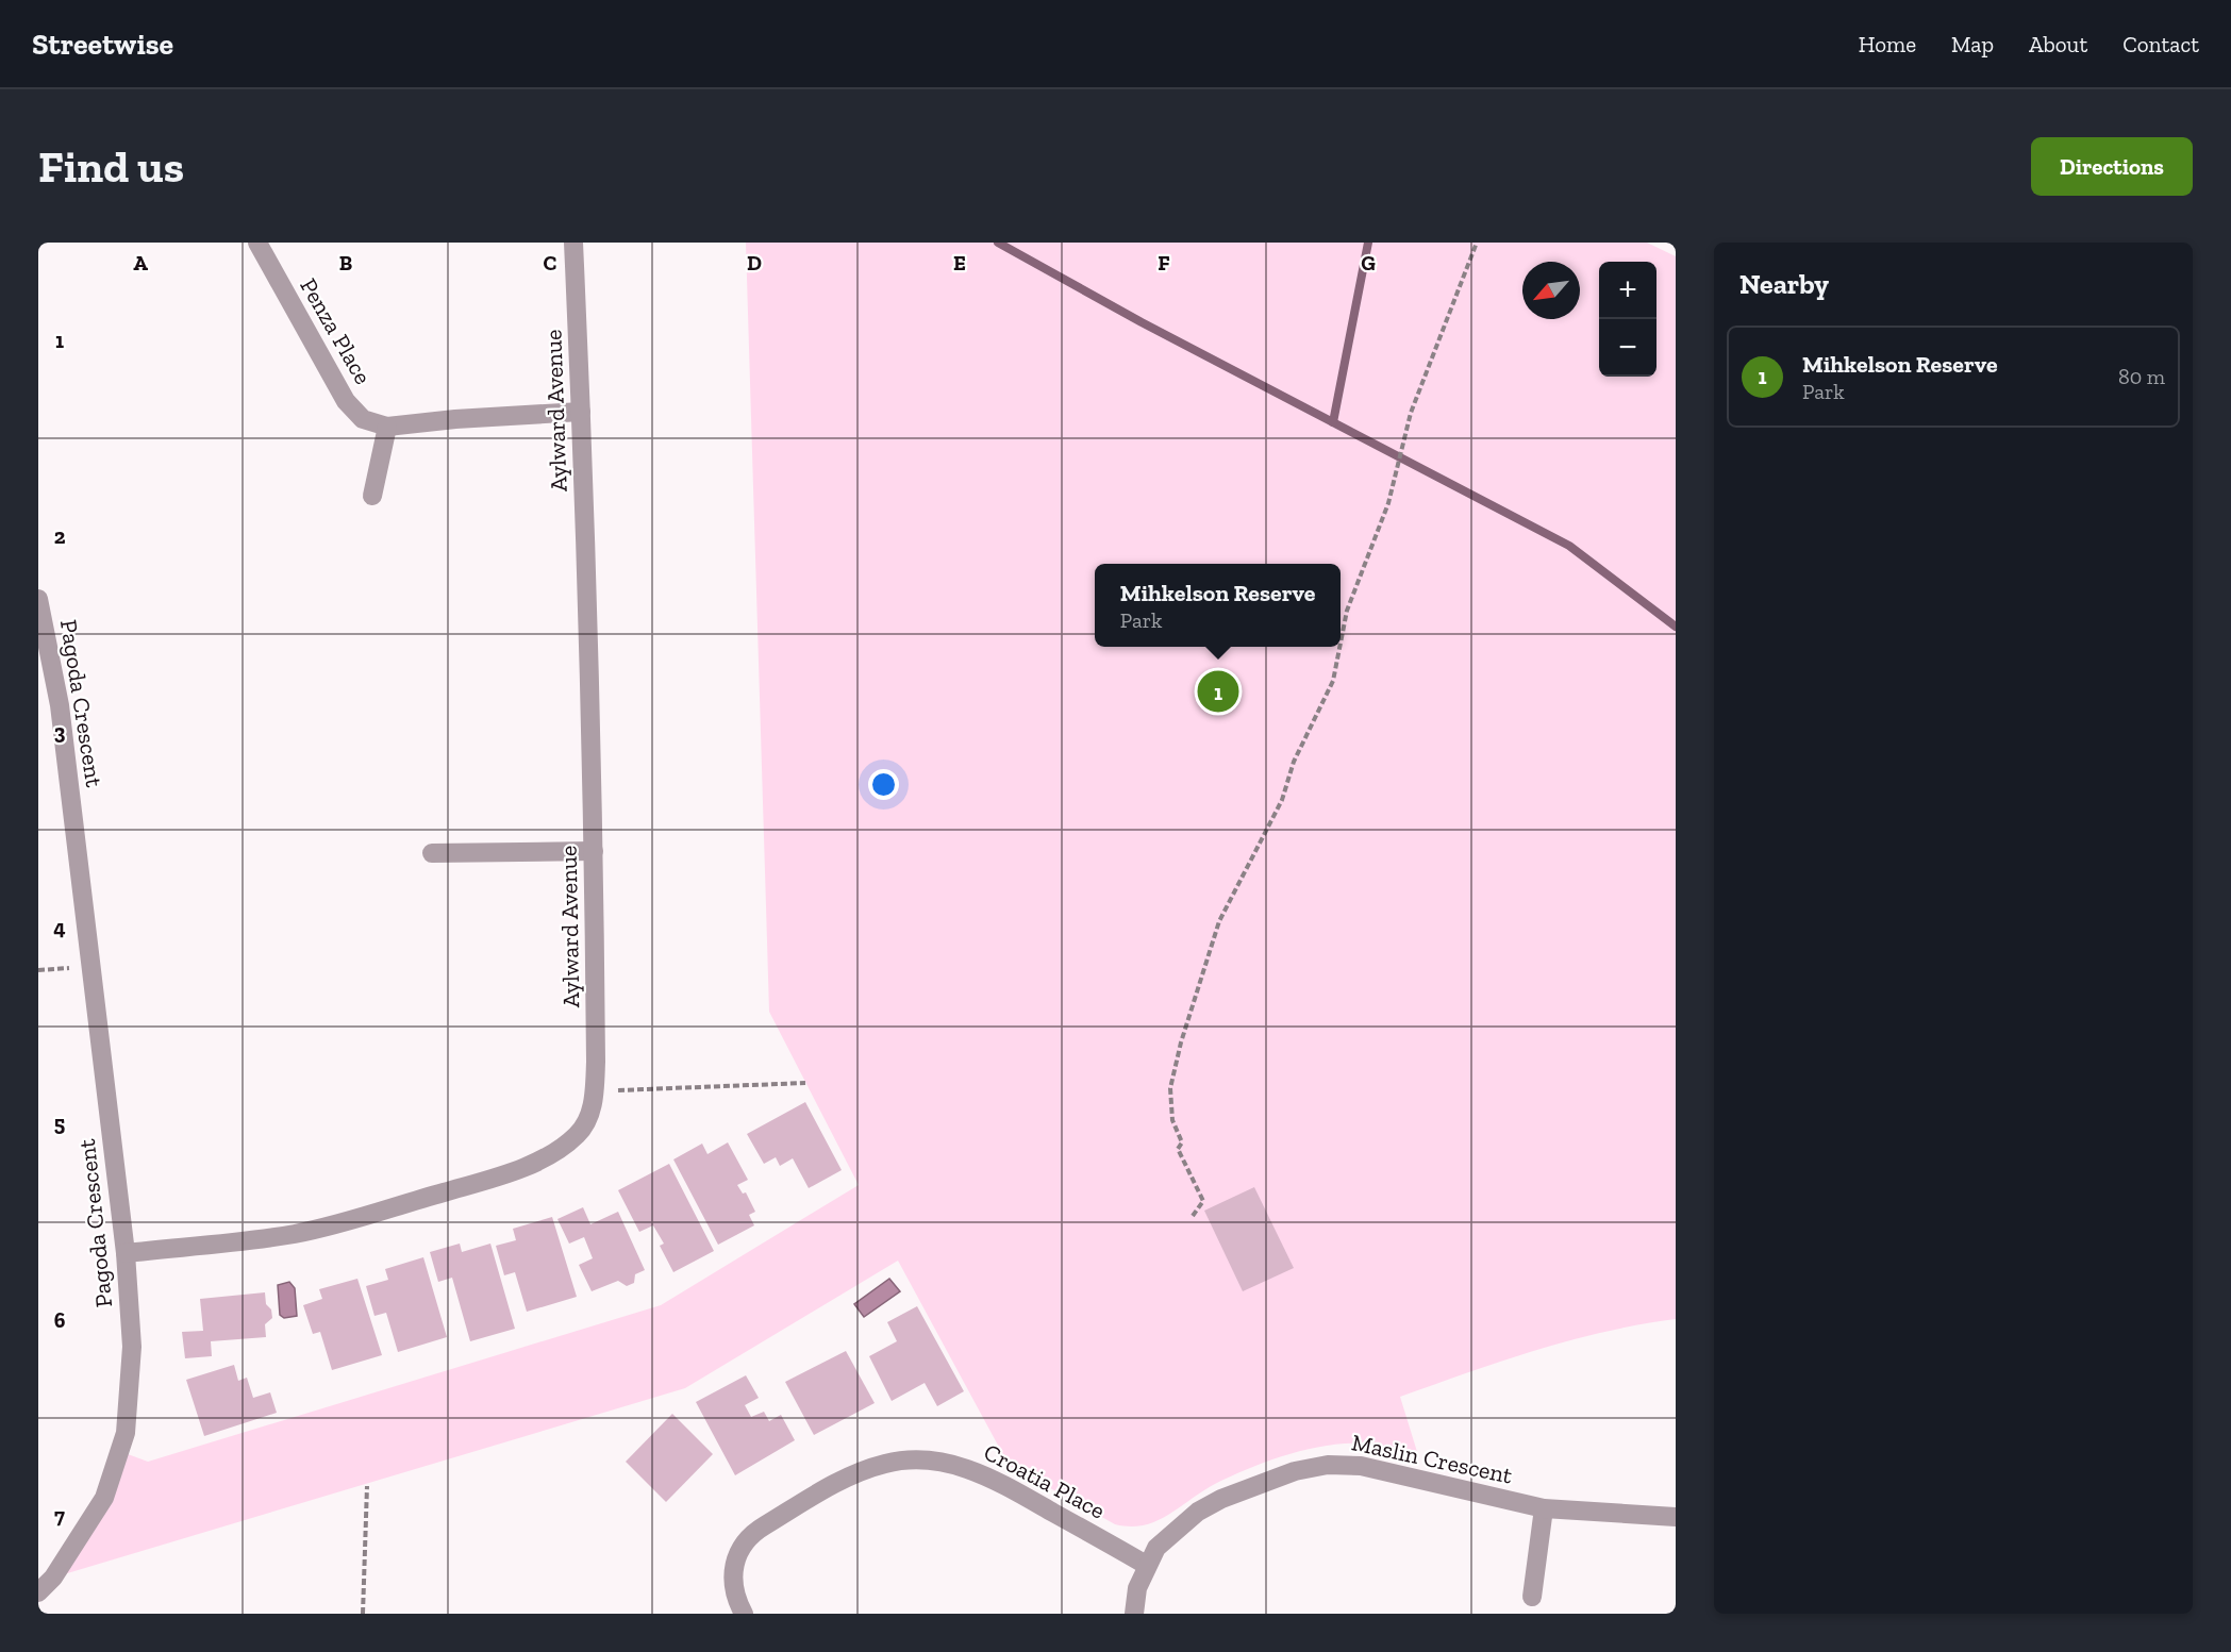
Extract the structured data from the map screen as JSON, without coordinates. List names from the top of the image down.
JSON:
{
  "streets": {
    "street": [
      "Penza Place",
      "Aylward Avenue",
      "Pagoda Crescent",
      "Maslin Crescent",
      "Croatia Place"
    ]
  },
  "crossings": [
    ["Penza Place", "Aylward Avenue"],
    ["Aylward Avenue", "Pagoda Crescent"],
    ["Maslin Crescent", "Croatia Place"]
  ],
  "north": "bottom left",
  "page": {
    "header": "Streetwise",
    "nav": [
      "Home",
      "Map",
      "About",
      "Contact"
    ],
    "buttons": "Directions",
    "title": "Find us",
    "heading": "Nearby",
    "map_buttons": ["+", "−"],
    "list": [
      {
        "mark": "1",
        "name": "Mihkelson Reserve",
        "note": "Park",
        "value": "80 m"
      }
    ],
    "popup": ["Mihkelson Reserve", "Park"],
    "pins": "1"
  },
  "grid": {
    "columns": [
      "A",
      "B",
      "C",
      "D",
      "E",
      "F",
      "G"
    ],
    "rows": [
      "1",
      "2",
      "3",
      "4",
      "5",
      "6",
      "7"
    ]
  }
}
